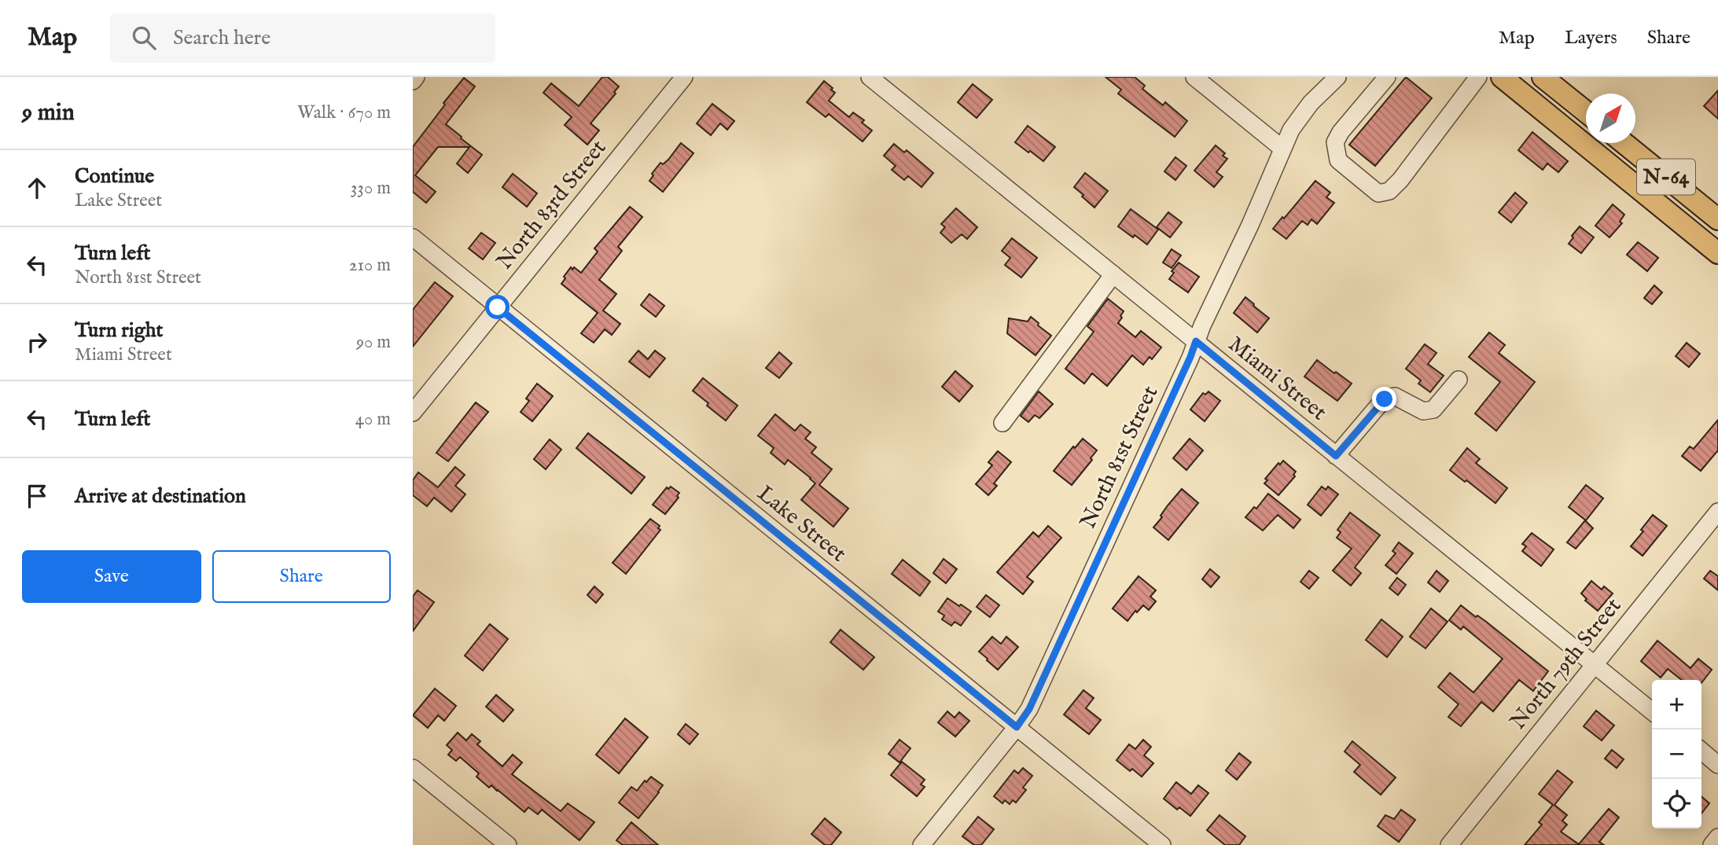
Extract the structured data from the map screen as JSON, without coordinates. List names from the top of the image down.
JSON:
{
  "streets": {
    "main road": ["N-64"],
    "street": [
      "North 83rd Street",
      "Miami Street",
      "North 81st Street",
      "Lake Street",
      "North 79th Street"
    ]
  },
  "crossings": [
    ["North 83rd Street", "Lake Street"],
    ["Miami Street", "North 81st Street"],
    ["Miami Street", "North 79th Street"],
    ["North 81st Street", "Lake Street"]
  ],
  "north": "top right",
  "page": {
    "header": "Map",
    "search": "Search here",
    "nav": ["Map", "Layers", "Share"],
    "heading": ["9 min", "Walk · 670 m"],
    "list": [
      ["Continue", "Lake Street", "330 m"],
      ["Turn left", "North 81st Street", "210 m"],
      ["Turn right", "Miami Street", "90 m"],
      ["Turn left", "40 m"],
      "Arrive at destination"
    ],
    "buttons": ["Save", "Share"],
    "map_buttons": ["+", "−"]
  }
}
